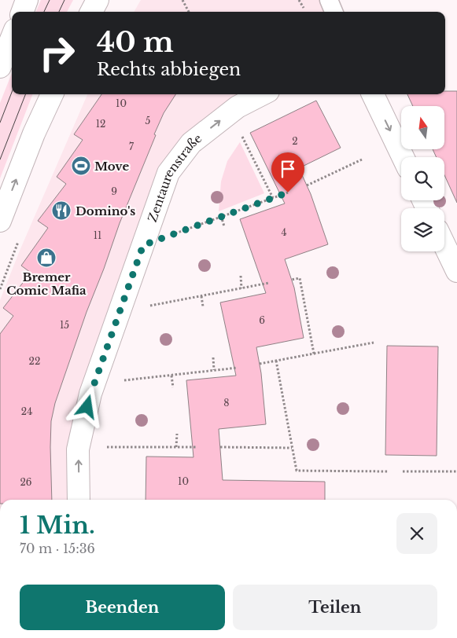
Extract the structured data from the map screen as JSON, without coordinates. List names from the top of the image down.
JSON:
{
  "streets": {
    "street": ["Zentaurenstraße"]
  },
  "places": {
    "sports": ["Move"],
    "restaurant": ["Domino's"],
    "shop": ["Bremer Comic Mafia"]
  },
  "house_numbers": [
    "10",
    "5",
    "12",
    "2",
    "7",
    "9",
    "4",
    "11",
    "6",
    "15",
    "22",
    "8",
    "24",
    "10",
    "26"
  ],
  "north": "top",
  "page": {
    "turn": ["40 m", "Rechts abbiegen"],
    "heading": ["1 Min.", "70 m · 15:36"],
    "buttons": ["Beenden", "Teilen"]
  }
}
